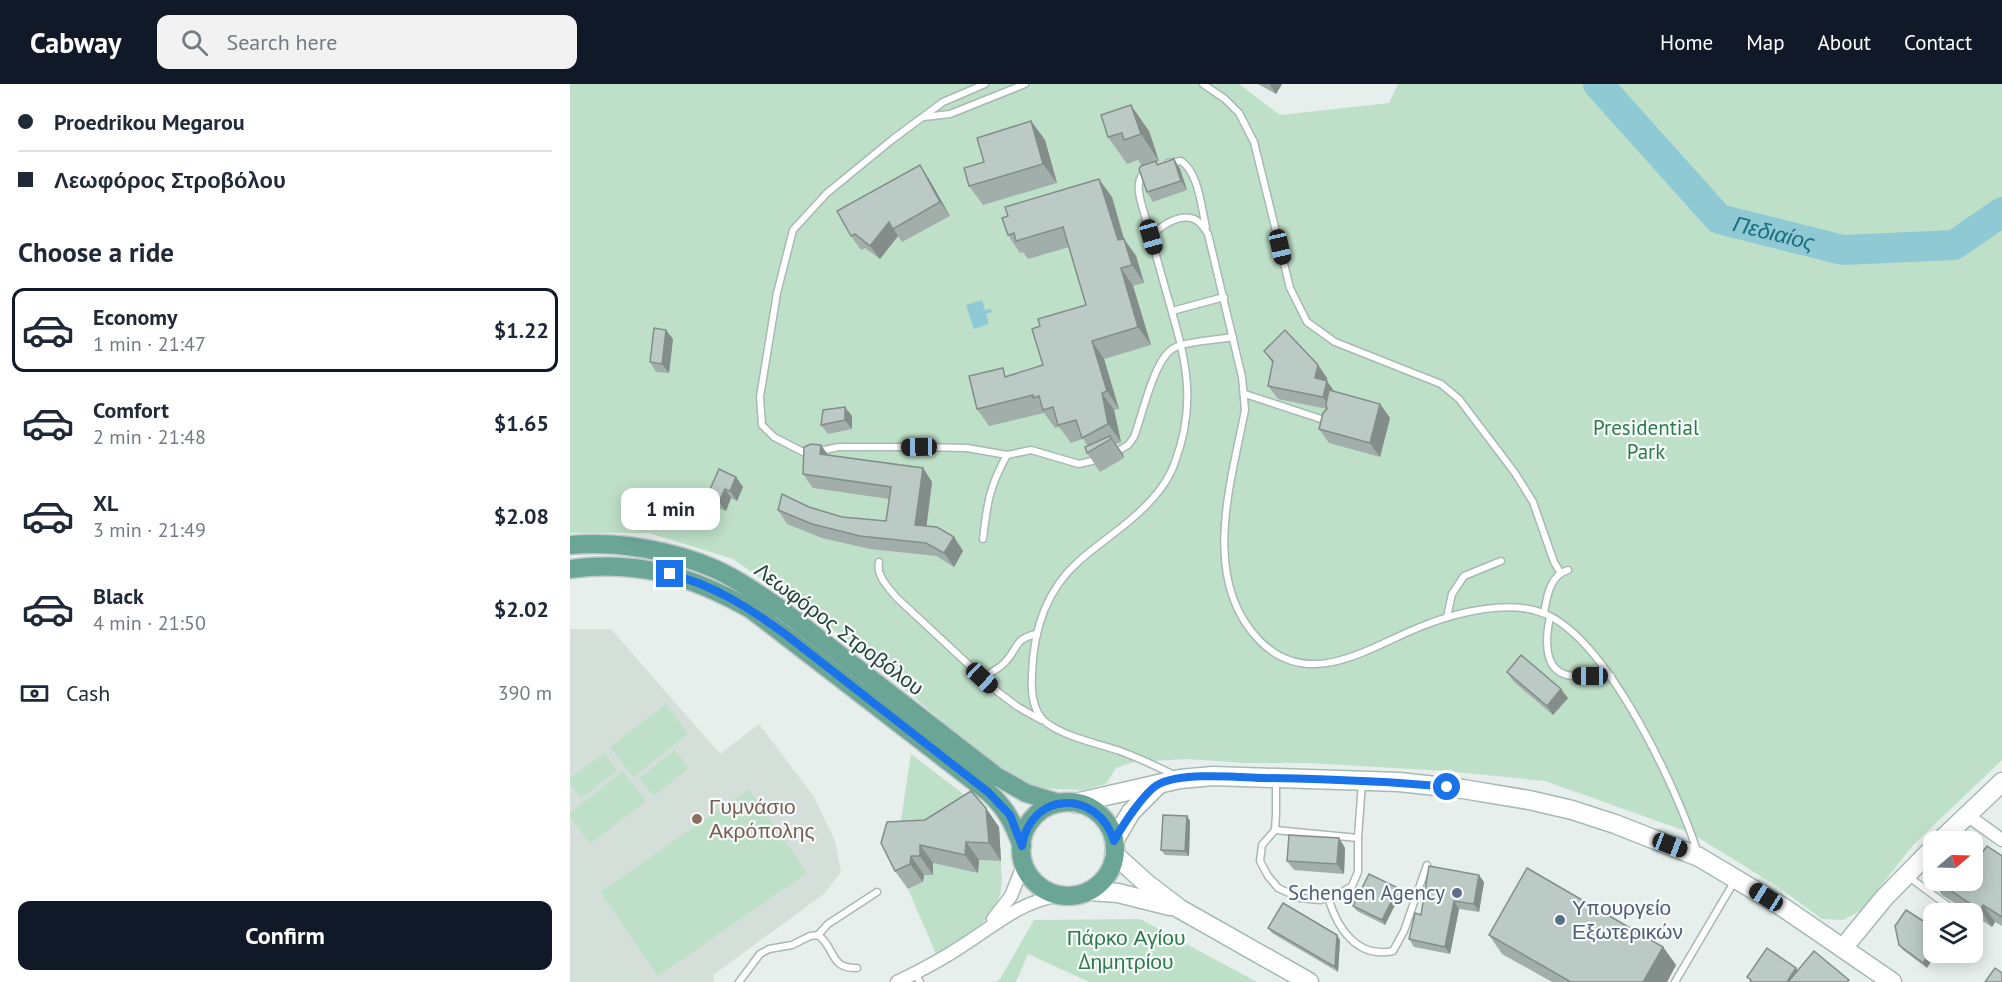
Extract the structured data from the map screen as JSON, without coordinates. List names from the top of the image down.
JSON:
{
  "streets": {
    "main road": ["Λεωφόρος Στροβόλου"]
  },
  "water": ["Πεδιαίος"],
  "parks": ["Presidential Park", "Πάρκο Αγίου Δημητρίου"],
  "places": ["Γυμνάσιο Ακρόπολης", "Schengen Agency", "Υπουργείο Εξωτερικών"],
  "north": "right",
  "page": {
    "header": "Cabway",
    "search": "Search here",
    "nav": [
      "Home",
      "Map",
      "About",
      "Contact"
    ],
    "banner": ["Proedrikou Megarou", "Λεωφόρος Στροβόλου"],
    "heading": "Choose a ride",
    "list": [
      {
        "name": "Economy",
        "note": "1 min · 21:47",
        "value": "$1.22"
      },
      {
        "name": "Comfort",
        "note": "2 min · 21:48",
        "value": "$1.65"
      },
      {
        "name": "XL",
        "note": "3 min · 21:49",
        "value": "$2.08"
      },
      {
        "name": "Black",
        "note": "4 min · 21:50",
        "value": "$2.02"
      }
    ],
    "bubble": "1 min",
    "pay": ["Cash", "390 m"],
    "buttons": "Confirm"
  }
}
